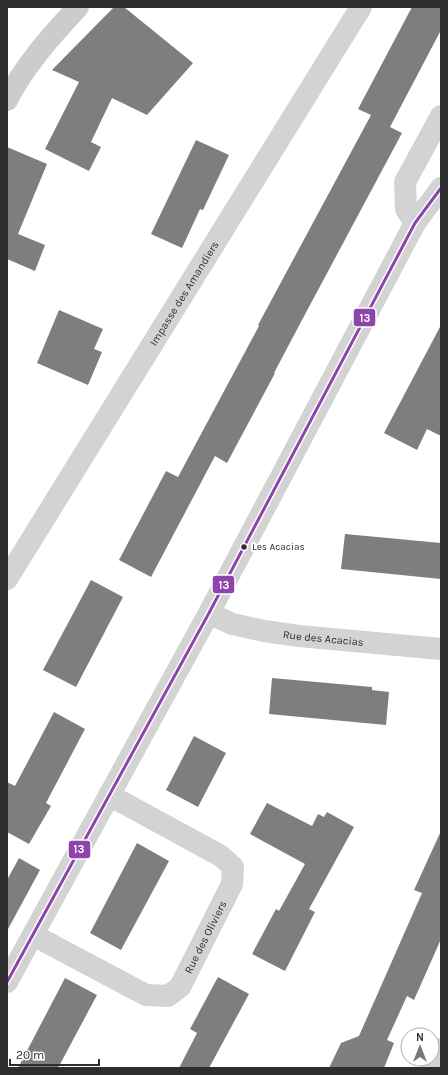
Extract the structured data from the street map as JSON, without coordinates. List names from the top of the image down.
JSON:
{
  "streets": {
    "street": ["Impasse des Amandiers", "Rue des Acacias", "Rue des Oliviers"]
  },
  "places": ["Les Acacias"],
  "lines": ["transit line 13"],
  "scale_bar": "20 m",
  "north": "top"
}
